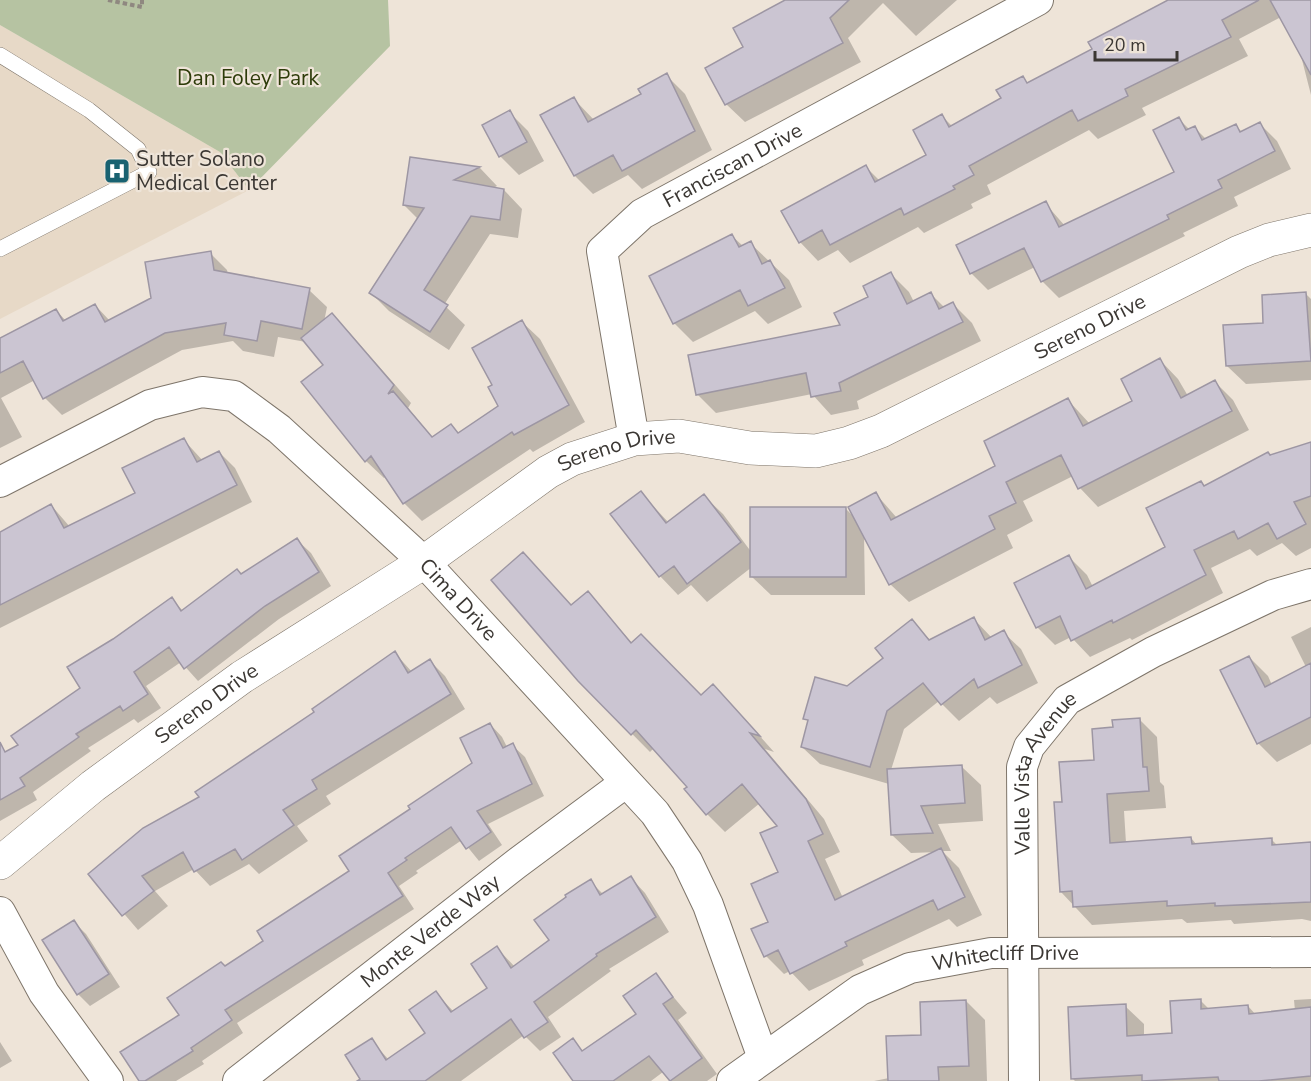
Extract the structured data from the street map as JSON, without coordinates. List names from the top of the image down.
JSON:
{
  "streets": {
    "street": [
      "Franciscan Drive",
      "Sereno Drive",
      "Cima Drive",
      "Valle Vista Avenue",
      "Monte Verde Way",
      "Whitecliff Drive"
    ]
  },
  "crossings": [
    ["Franciscan Drive", "Sereno Drive"],
    ["Sereno Drive", "Cima Drive"],
    ["Cima Drive", "Monte Verde Way"],
    ["Cima Drive", "Whitecliff Drive"],
    ["Valle Vista Avenue", "Whitecliff Drive"]
  ],
  "parks": ["Dan Foley Park"],
  "places": {
    "hospital": ["Sutter Solano Medical Center"]
  },
  "scale_bar": "20 m"
}
